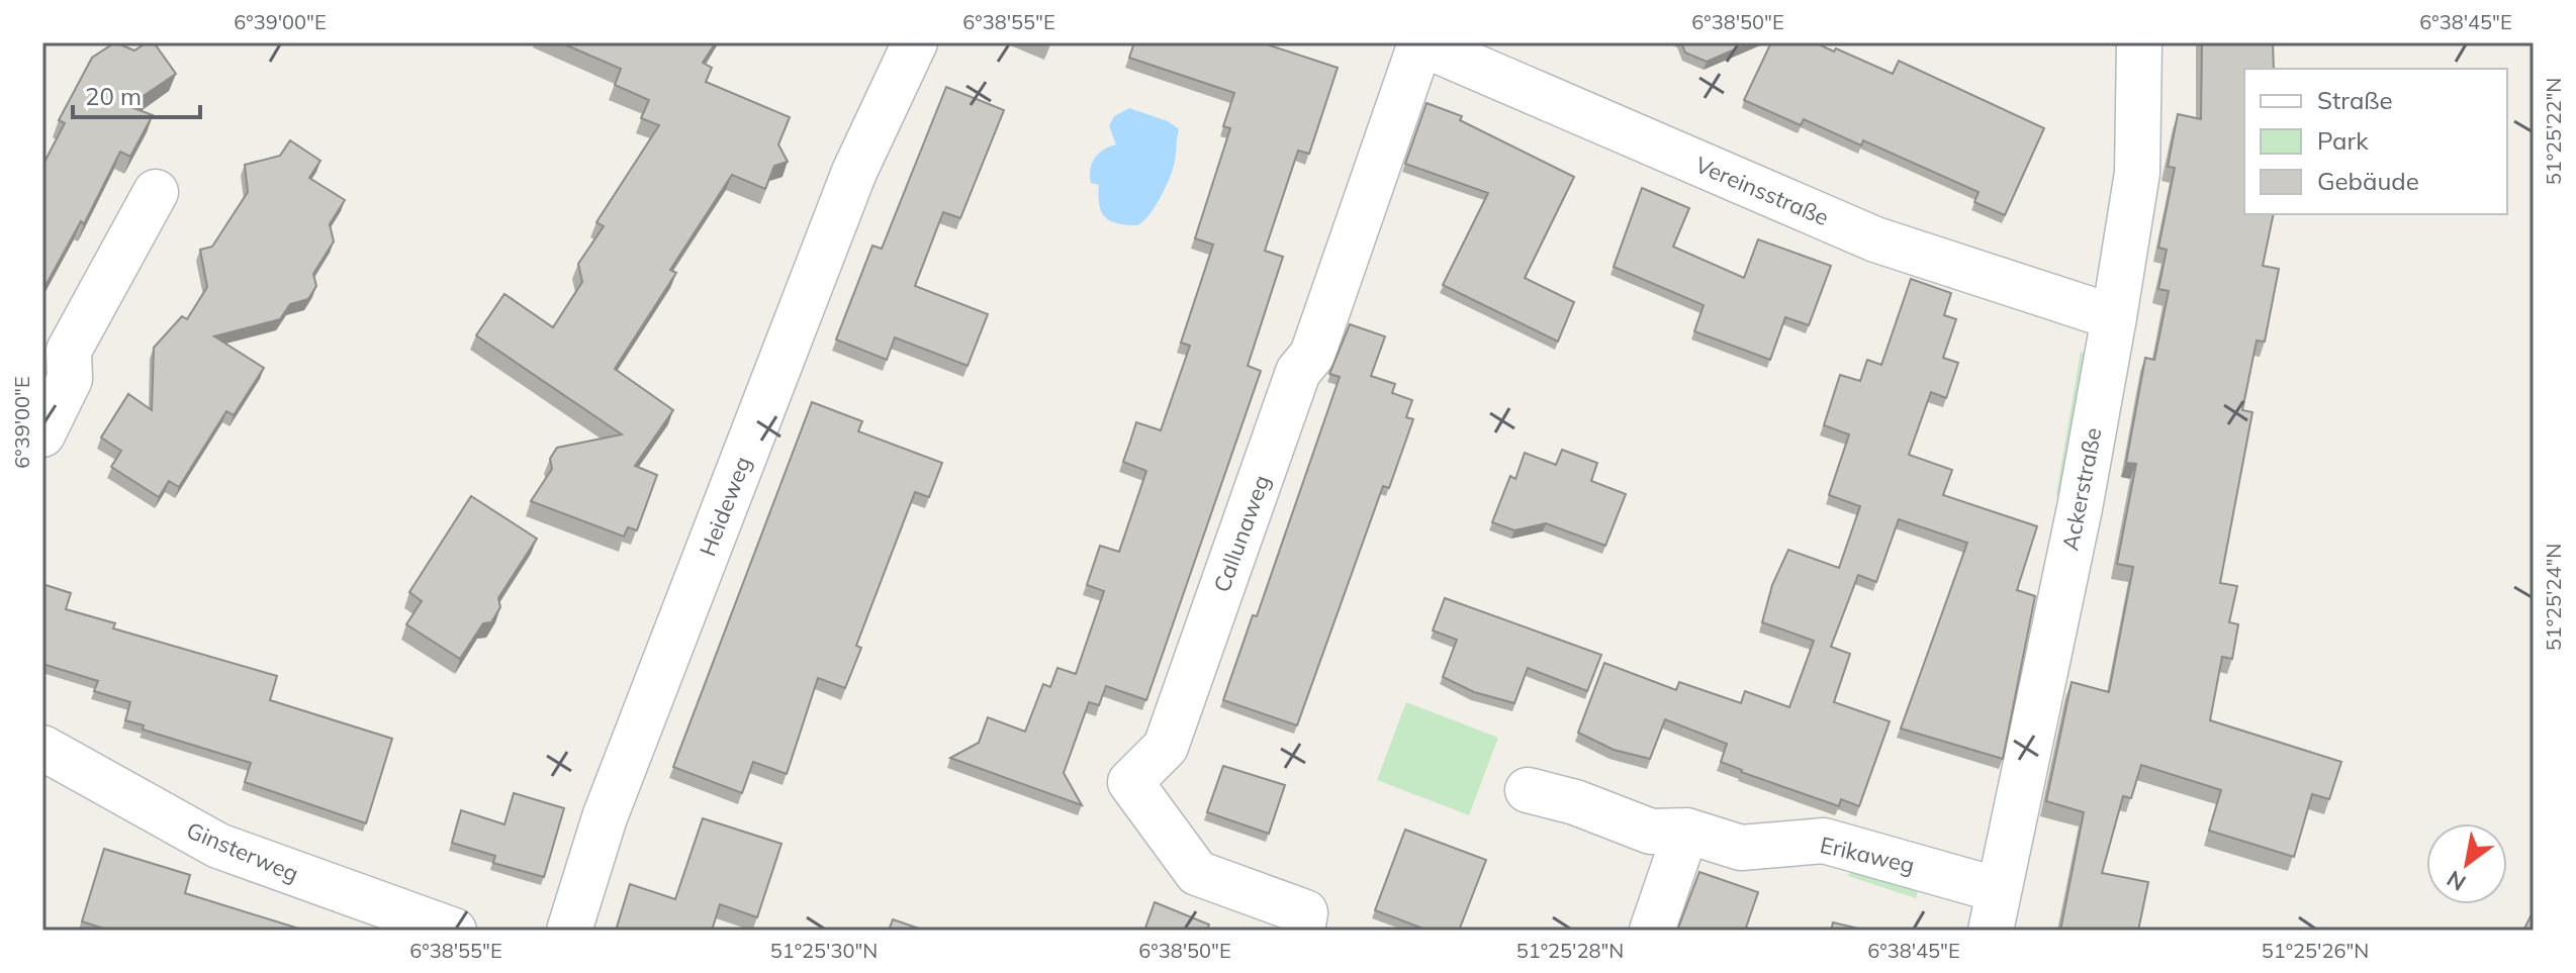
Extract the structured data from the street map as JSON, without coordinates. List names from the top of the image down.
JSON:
{
  "streets": {
    "street": [
      "Vereinsstraße",
      "Ackerstraße",
      "Heideweg",
      "Callunaweg",
      "Ginsterweg",
      "Erikaweg"
    ]
  },
  "crossings": [
    ["Vereinsstraße", "Ackerstraße"],
    ["Vereinsstraße", "Callunaweg"],
    ["Ackerstraße", "Erikaweg"]
  ],
  "legend": ["Straße", "Park", "Gebäude"],
  "scale_bar": "20 m",
  "north": "bottom left",
  "coordinates": [
    "6°39'00\"E",
    "6°38'55\"E",
    "6°38'50\"E",
    "6°38'45\"E",
    "51°25'22\"N",
    "51°25'24\"N",
    "51°25'30\"N",
    "51°25'28\"N",
    "51°25'26\"N"
  ]
}
